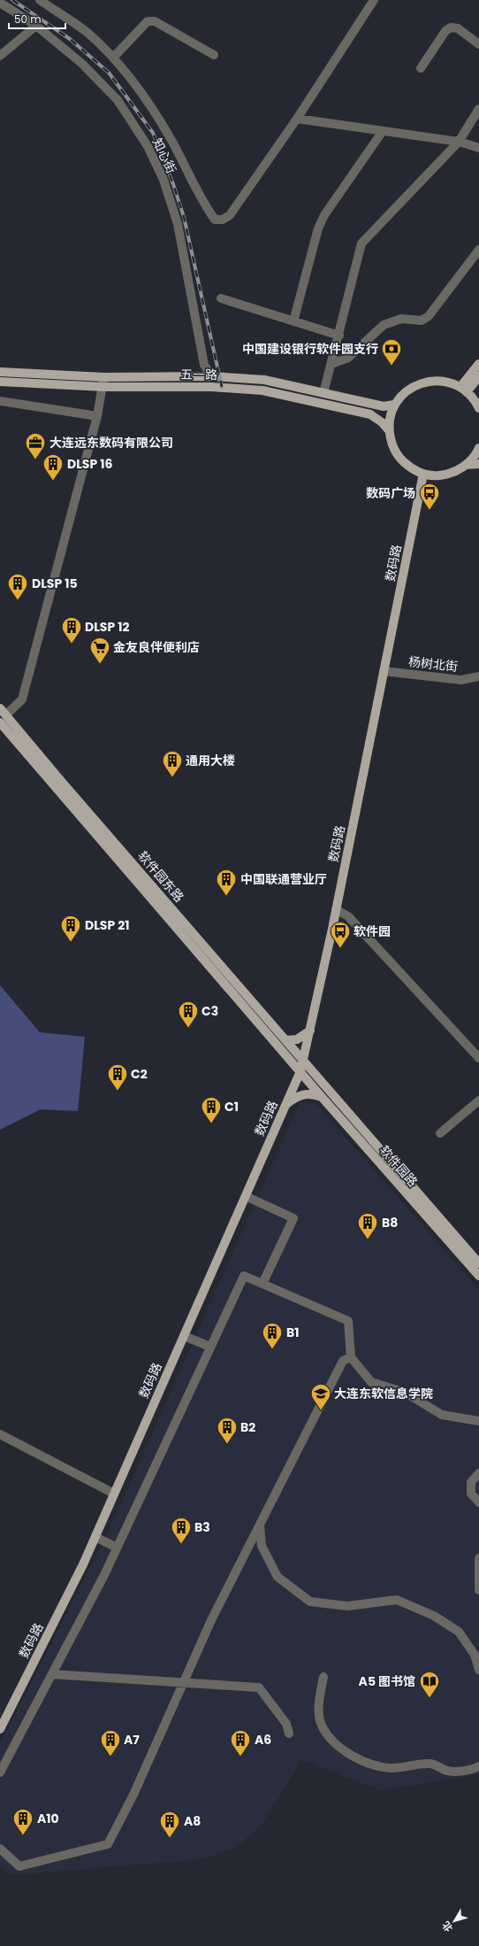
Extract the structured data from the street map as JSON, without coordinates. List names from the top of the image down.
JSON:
{
  "streets": {
    "main road": [
      "五一路",
      "数码路",
      "软件园东路",
      "软件园路"
    ],
    "street": ["知心街", "杨树北街"]
  },
  "crossings": [
    ["知心街", "五一路"],
    ["数码路", "杨树北街"],
    ["数码路", "软件园东路"],
    ["数码路", "软件园路"],
    ["软件园东路", "软件园路"]
  ],
  "places": {
    "bank": ["中国建设银行软件园支行"],
    "office": ["大连远东数码有限公司"],
    "building": [
      "DLSP 16",
      "DLSP 15",
      "DLSP 12",
      "通用大楼",
      "中国联通营业厅",
      "DLSP 21",
      "C3",
      "C2",
      "C1",
      "B8",
      "B1",
      "B2",
      "B3",
      "A7",
      "A6",
      "A10",
      "A8"
    ],
    "bus stop": ["数码广场", "软件园"],
    "supermarket": ["金友良伴便利店"],
    "school or university": ["大连东软信息学院"],
    "library": ["A5 图书馆"]
  },
  "scale_bar": "50 m",
  "north": "bottom left"
}
